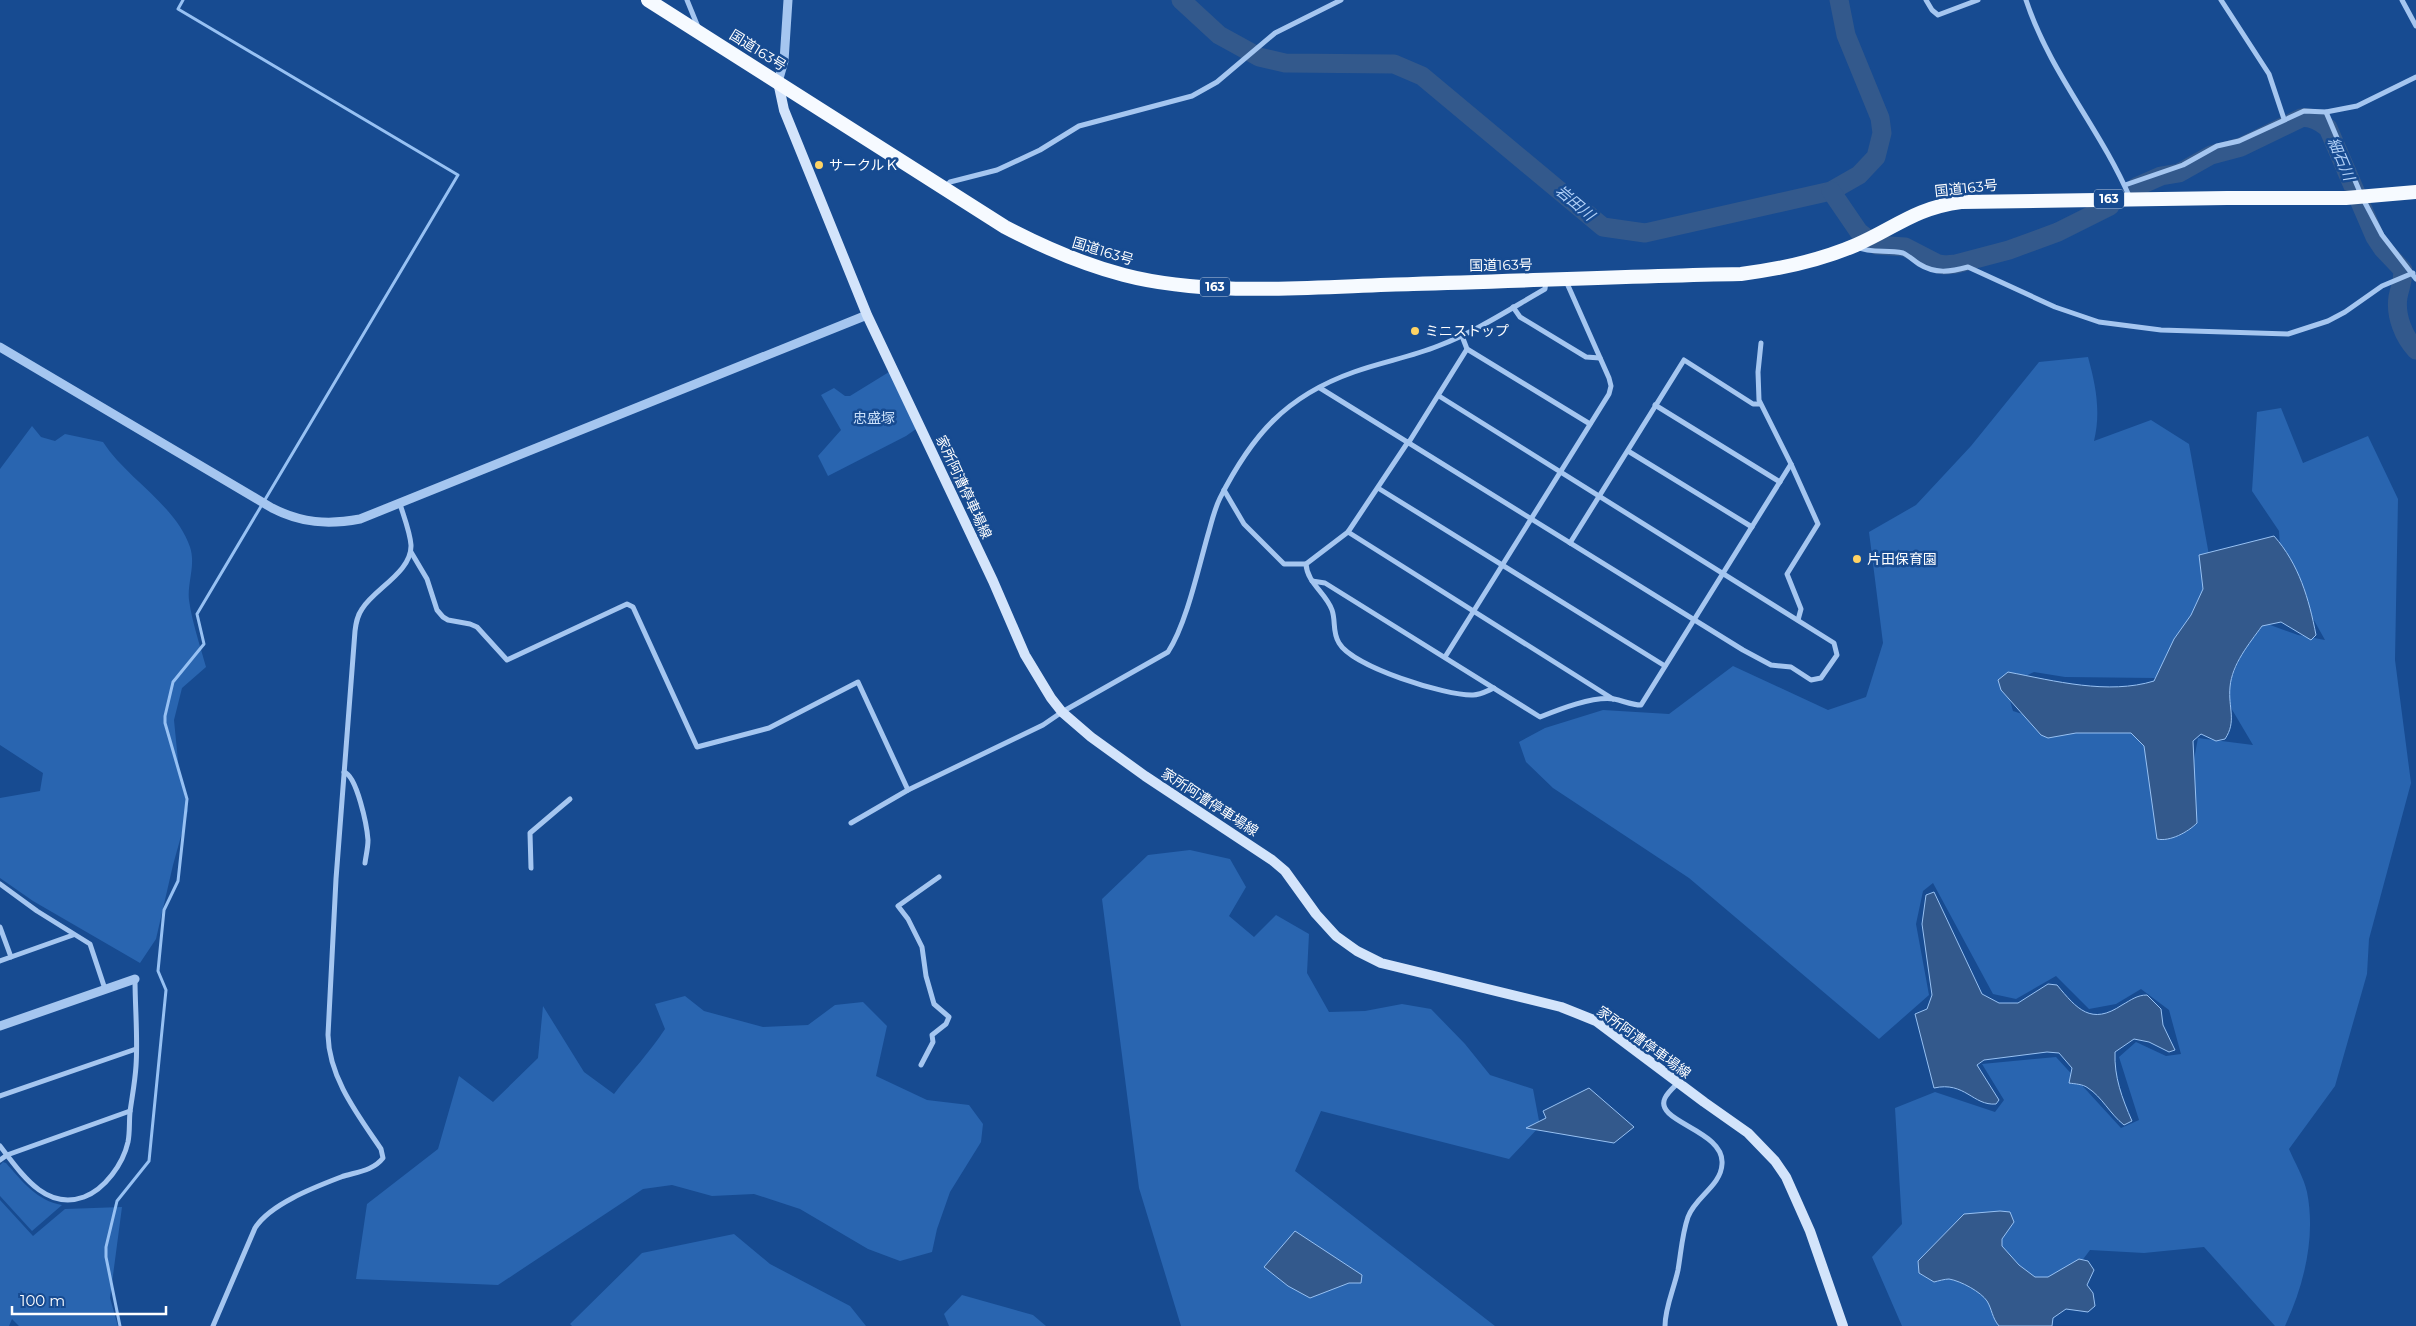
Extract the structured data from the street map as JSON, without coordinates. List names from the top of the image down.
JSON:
{
  "streets": {
    "highway": ["国道163号", "163"],
    "main road": ["家所阿漕停車場線"]
  },
  "crossings": [
    ["国道163号", "家所阿漕停車場線"]
  ],
  "water": ["細石川", "岩田川"],
  "parks": ["忠盛塚"],
  "places": ["サークルＫ", "ミニストップ", "片田保育園"],
  "scale_bar": "100 m"
}
